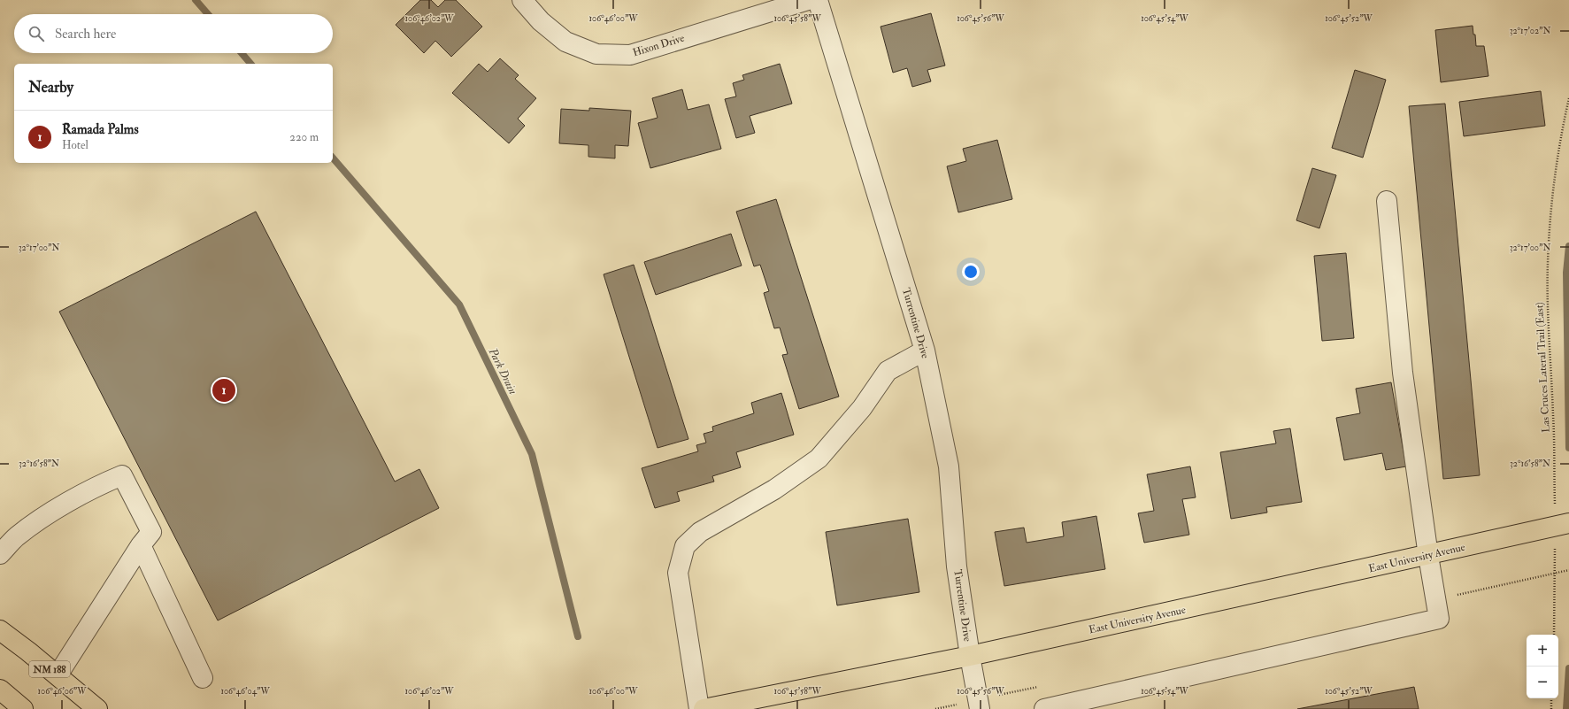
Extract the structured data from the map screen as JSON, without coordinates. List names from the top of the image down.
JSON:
{
  "streets": {
    "main road": ["East University Avenue", "NM 188"],
    "street": ["Hixon Drive", "Turrentine Drive"],
    "path": ["Las Cruces Lateral Trail (East)"]
  },
  "crossings": [
    ["Turrentine Drive", "East University Avenue"],
    ["Las Cruces Lateral Trail (East)", "East University Avenue"]
  ],
  "water": ["Park Drain"],
  "page": {
    "search": "Search here",
    "heading": "Nearby",
    "list": [
      {
        "mark": "1",
        "name": "Ramada Palms",
        "note": "Hotel",
        "value": "220 m"
      }
    ],
    "pins": "1",
    "map_buttons": ["+", "−"]
  },
  "coordinates": [
    "106°46'02\"W",
    "106°46'00\"W",
    "106°45'58\"W",
    "106°45'56\"W",
    "106°45'54\"W",
    "106°45'52\"W",
    "32°17'02\"N",
    "32°17'00\"N",
    "32°16'58\"N",
    "106°46'06\"W",
    "106°46'04\"W"
  ]
}
